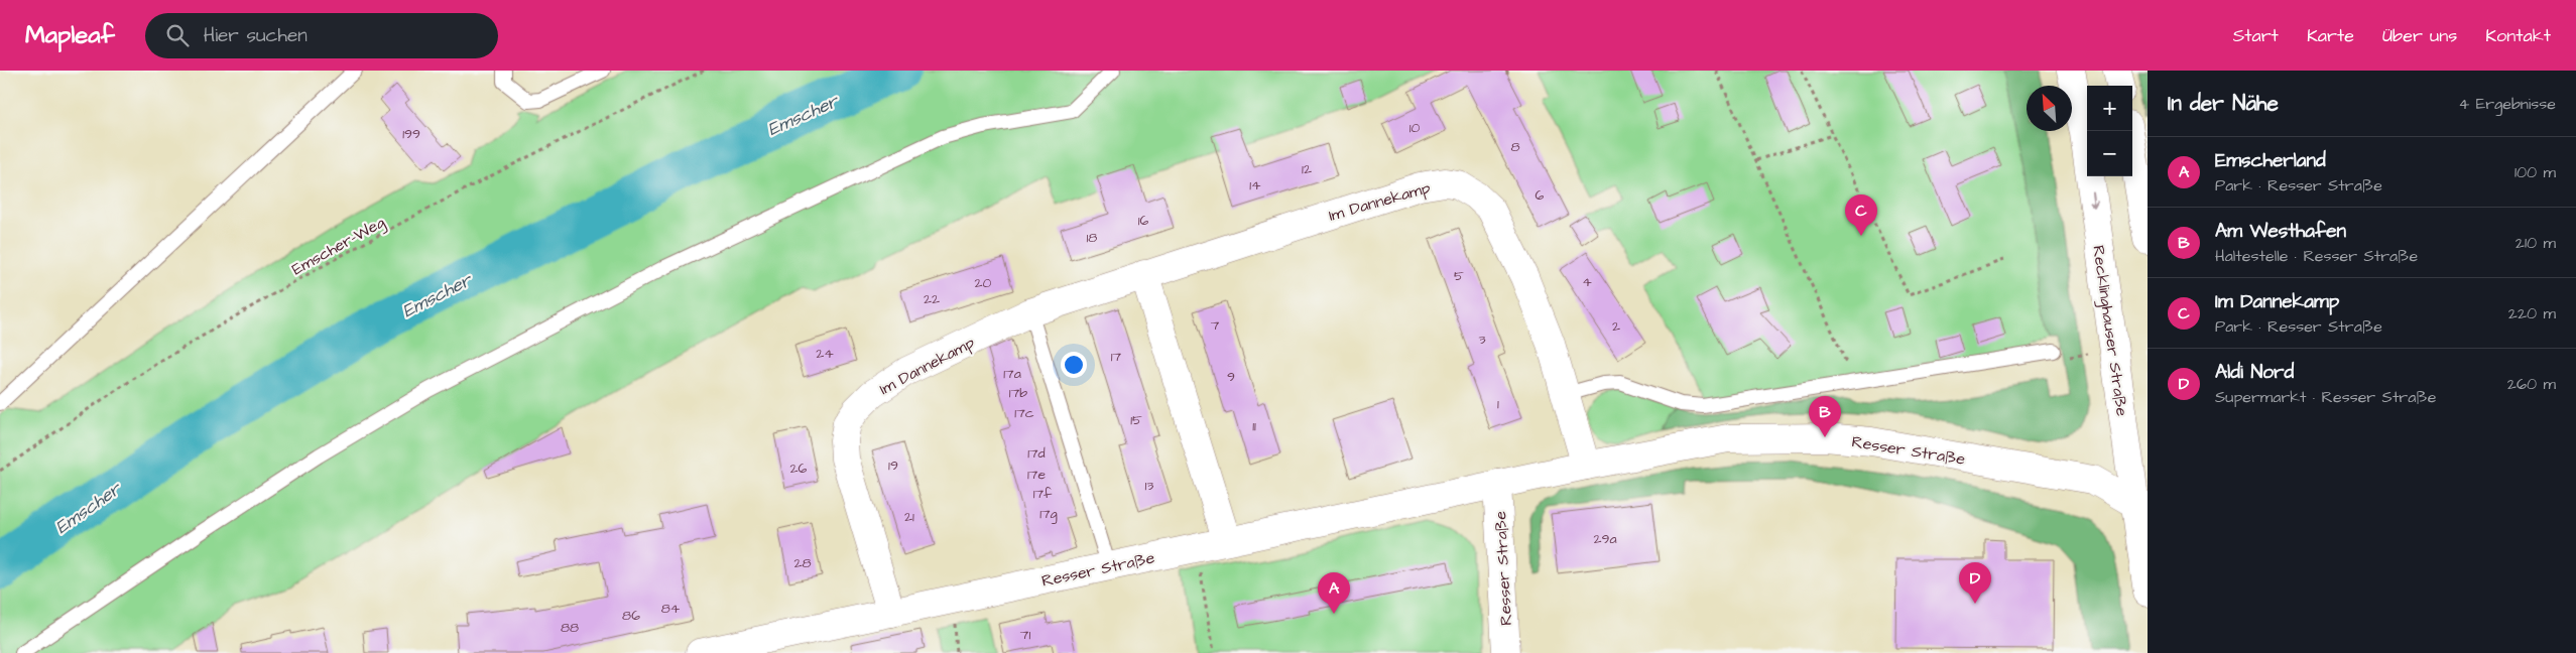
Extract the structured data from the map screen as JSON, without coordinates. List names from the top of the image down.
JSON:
{
  "streets": {
    "street": ["Im Dannekamp", "Recklinghauser Straße", "Resser Straße"],
    "path": ["Emscher-Weg"]
  },
  "crossings": [
    ["Im Dannekamp", "Resser Straße"],
    ["Recklinghauser Straße", "Resser Straße"]
  ],
  "water": ["Emscher"],
  "house_numbers": [
    "10",
    "199",
    "8",
    "12",
    "14",
    "6",
    "16",
    "18",
    "5",
    "4",
    "20",
    "22",
    "7",
    "2",
    "3",
    "24",
    "17",
    "17a",
    "9",
    "17b",
    "1",
    "17c",
    "15",
    "11",
    "17d",
    "19",
    "26",
    "17e",
    "13",
    "17f",
    "17g",
    "21",
    "29a",
    "28",
    "84",
    "86",
    "88",
    "71"
  ],
  "north": "top left",
  "page": {
    "header": "Mapleaf",
    "search": "Hier suchen",
    "nav": [
      "Start",
      "Karte",
      "Über uns",
      "Kontakt"
    ],
    "heading": ["In der Nähe", "4 Ergebnisse"],
    "map_buttons": ["+", "−"],
    "list": [
      {
        "mark": "A",
        "name": "Emscherland",
        "note": "Park · Resser Straße",
        "value": "100 m"
      },
      {
        "mark": "B",
        "name": "Am Westhafen",
        "note": "Haltestelle · Resser Straße",
        "value": "210 m"
      },
      {
        "mark": "C",
        "name": "Im Dannekamp",
        "note": "Park · Resser Straße",
        "value": "220 m"
      },
      {
        "mark": "D",
        "name": "Aldi Nord",
        "note": "Supermarkt · Resser Straße",
        "value": "260 m"
      }
    ],
    "pins": [
      "C",
      "B",
      "D",
      "A"
    ]
  }
}
